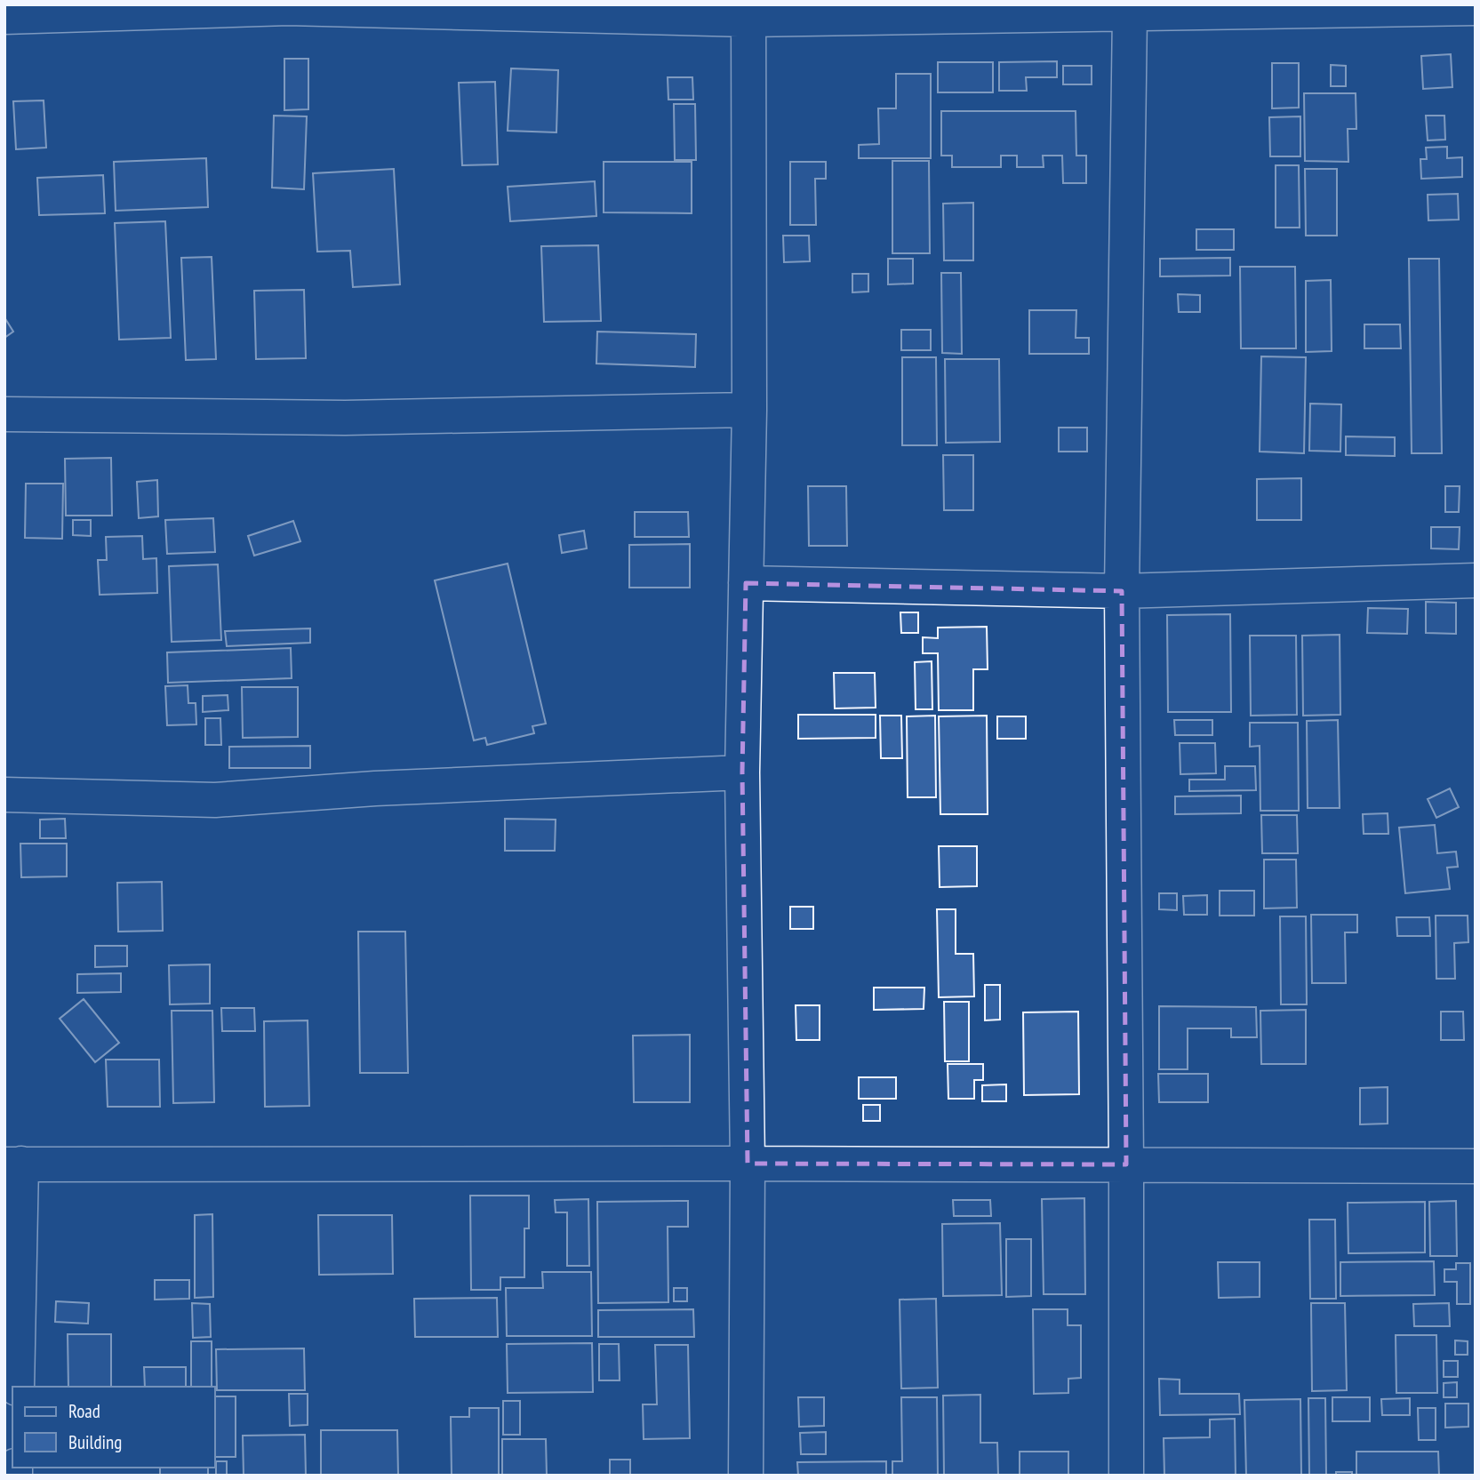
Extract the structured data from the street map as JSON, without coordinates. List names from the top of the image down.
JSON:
{
  "legend": ["Road", "Building"]
}
